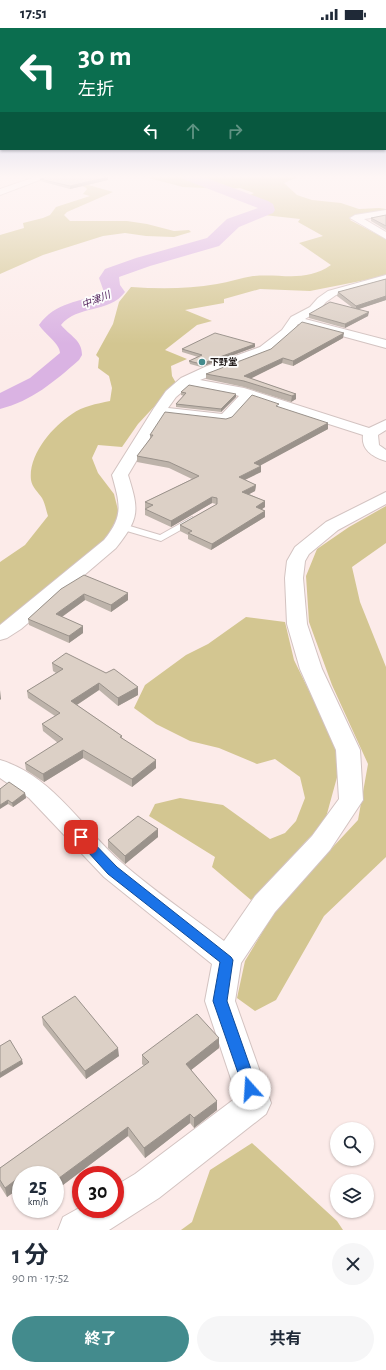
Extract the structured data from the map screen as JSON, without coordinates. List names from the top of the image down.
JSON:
{
  "water": ["中津川"],
  "places": ["下野堂"],
  "page": {
    "status": "17:51",
    "turn": ["30 m", "左折"],
    "speed": "25 km/h",
    "limit": "30",
    "heading": ["1 分", "90 m · 17:52"],
    "buttons": ["終了", "共有"]
  }
}
